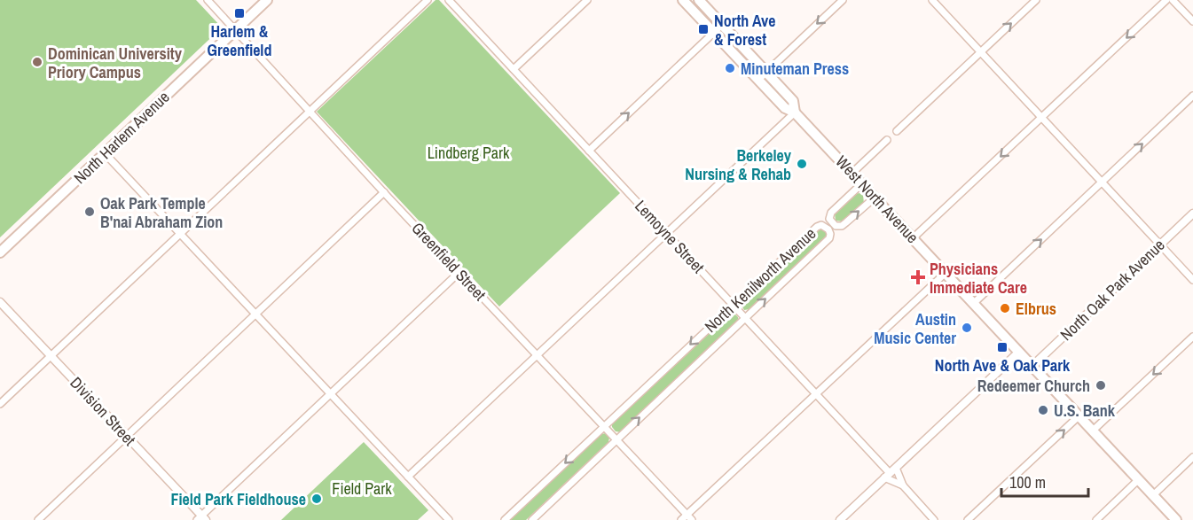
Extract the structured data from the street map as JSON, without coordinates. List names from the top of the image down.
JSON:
{
  "streets": {
    "main road": ["North Harlem Avenue", "West North Avenue"],
    "street": [
      "Lemoyne Street",
      "Greenfield Street",
      "North Kenilworth Avenue",
      "North Oak Park Avenue",
      "Division Street"
    ]
  },
  "crossings": [
    ["North Harlem Avenue", "Greenfield Street"],
    ["West North Avenue", "North Kenilworth Avenue"],
    ["West North Avenue", "North Oak Park Avenue"],
    ["Lemoyne Street", "North Kenilworth Avenue"],
    ["Greenfield Street", "North Kenilworth Avenue"]
  ],
  "parks": ["Lindberg Park", "Field Park"],
  "places": {
    "transit": ["Harlem & Greenfield", "North Ave & Forest", "North Ave & Oak Park"],
    "other": [
      "Dominican University Priory Campus",
      "Minuteman Press",
      "Berkeley Nursing & Rehab",
      "Oak Park Temple B'nai Abraham Zion",
      "Elbrus",
      "Austin Music Center",
      "Redeemer Church",
      "U.S. Bank",
      "Field Park Fieldhouse"
    ],
    "health": ["Physicians Immediate Care"]
  },
  "scale_bar": "100 m"
}
